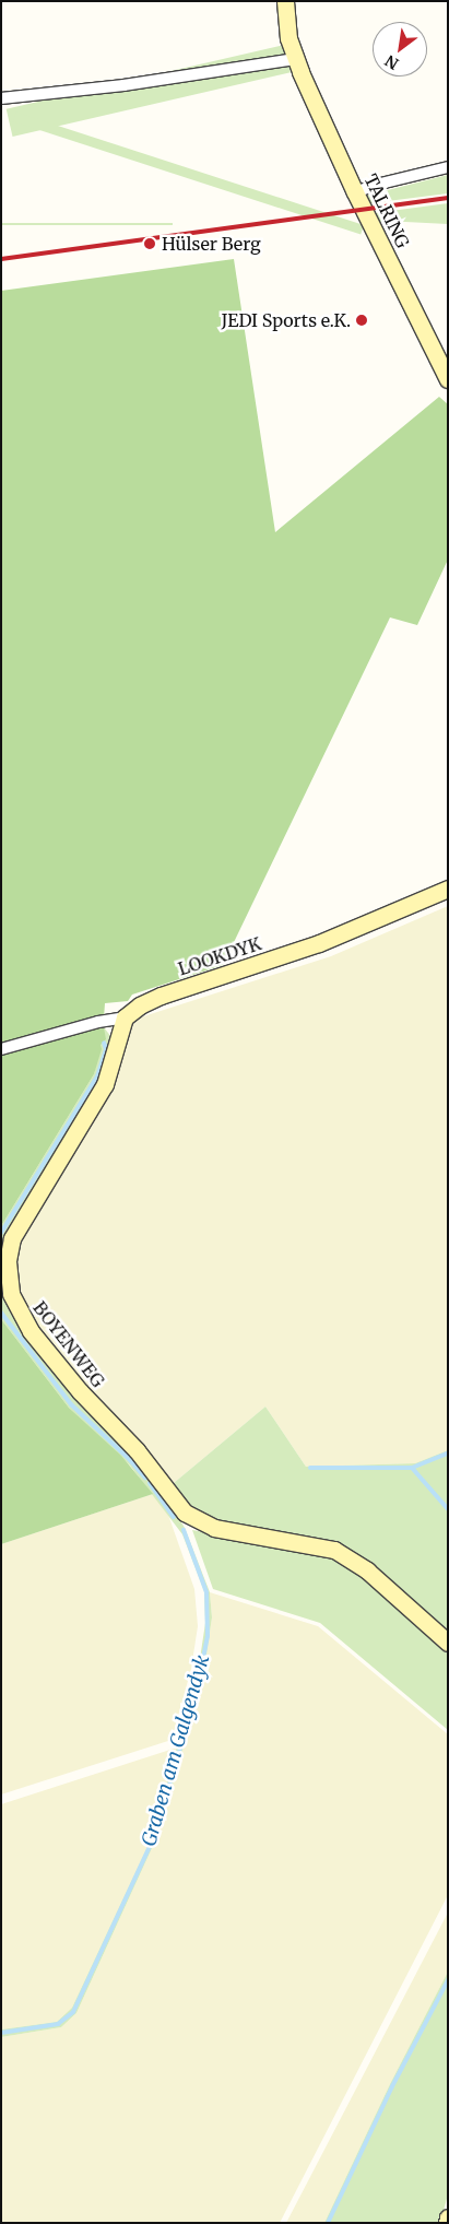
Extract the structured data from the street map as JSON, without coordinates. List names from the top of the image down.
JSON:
{
  "streets": {
    "street": ["TALRING", "LOOKDYK", "BOYENWEG"]
  },
  "crossings": [
    ["LOOKDYK", "BOYENWEG"]
  ],
  "water": ["Graben am Galgendyk"],
  "places": ["Hülser Berg", "JEDI Sports e.K."],
  "north": "bottom left"
}
